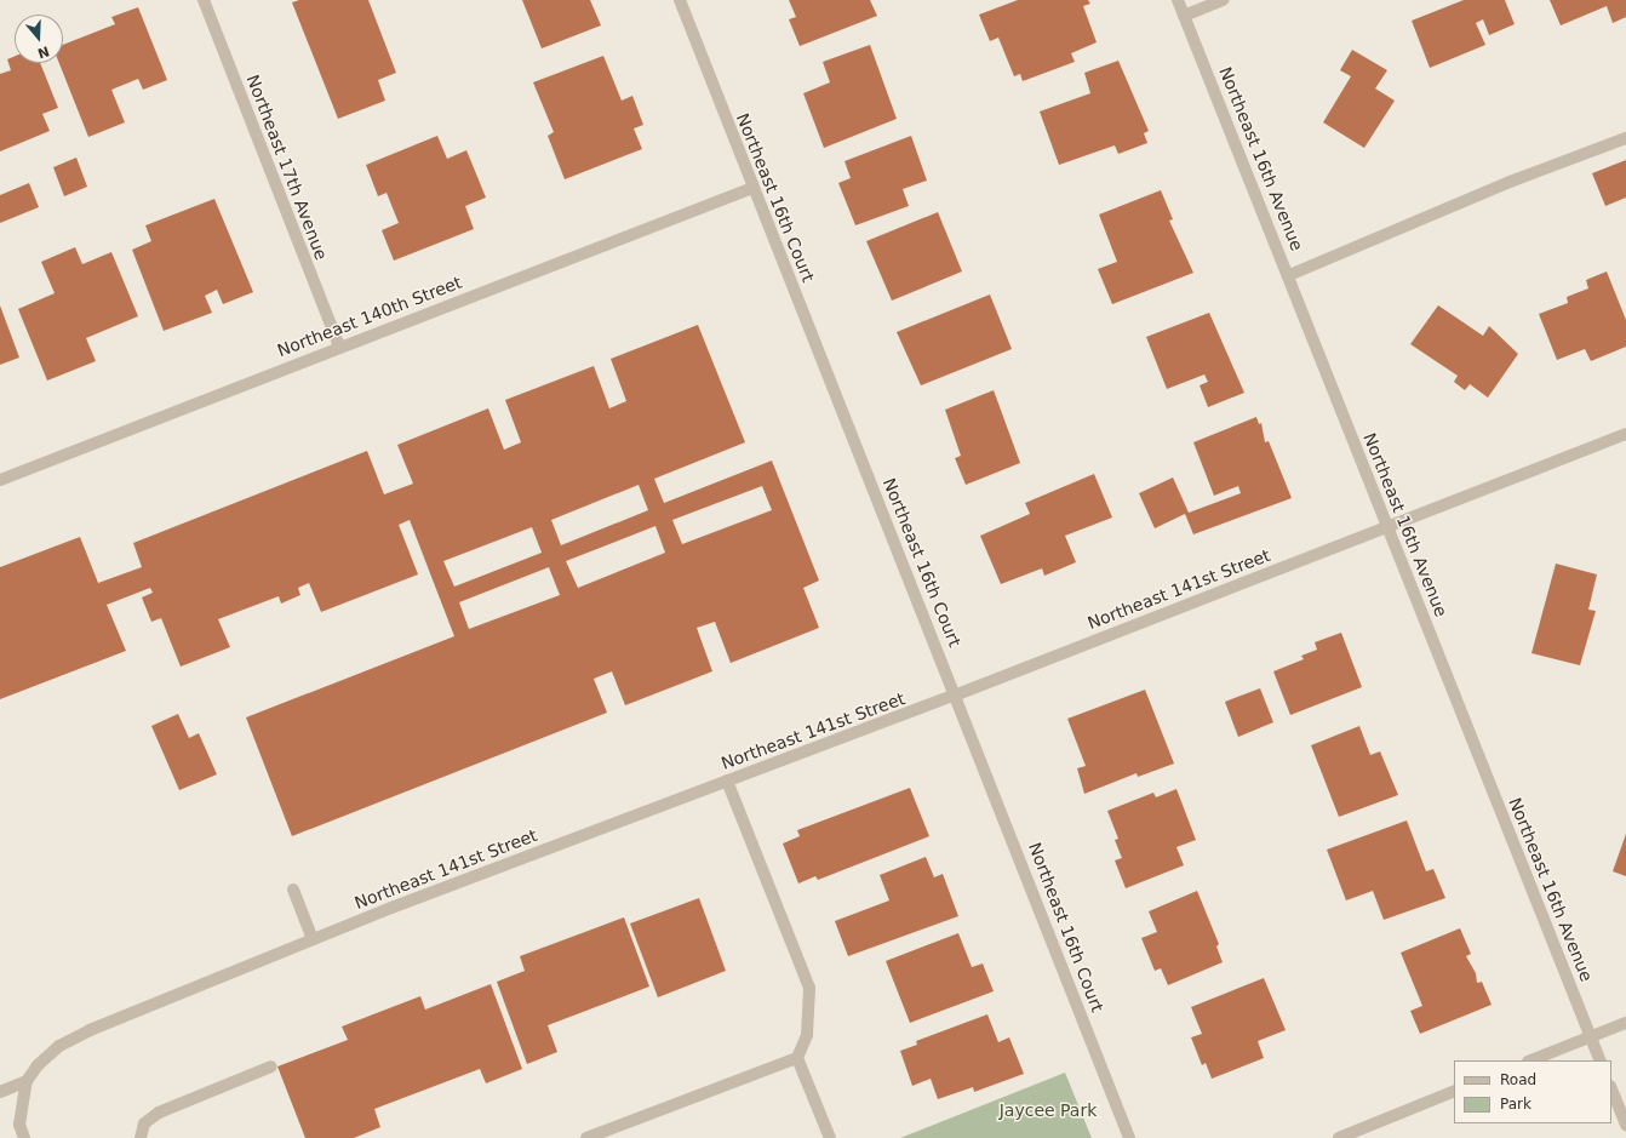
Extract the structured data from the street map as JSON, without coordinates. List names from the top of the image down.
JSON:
{
  "streets": {
    "street": [
      "Northeast 16th Avenue",
      "Northeast 17th Avenue",
      "Northeast 16th Court",
      "Northeast 140th Street",
      "Northeast 141st Street"
    ]
  },
  "crossings": [
    ["Northeast 16th Avenue", "Northeast 141st Street"],
    ["Northeast 17th Avenue", "Northeast 140th Street"],
    ["Northeast 16th Court", "Northeast 140th Street"],
    ["Northeast 16th Court", "Northeast 141st Street"]
  ],
  "parks": ["Jaycee Park"],
  "legend": ["Road", "Park"],
  "north": "bottom"
}
